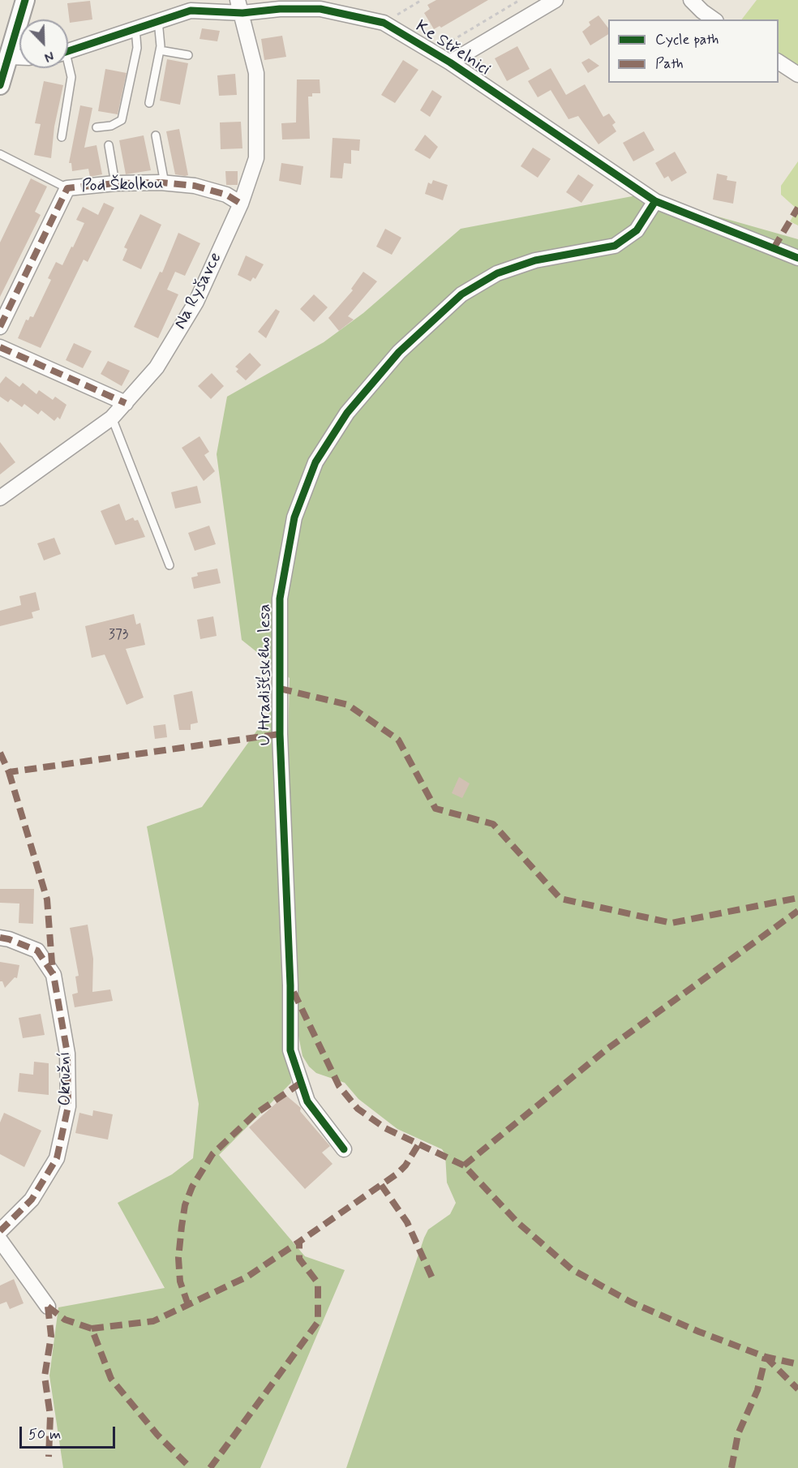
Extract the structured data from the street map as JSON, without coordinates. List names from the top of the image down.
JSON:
{
  "streets": {
    "street": [
      "Ke Střelnici",
      "Pod Školkou",
      "Na Ryšavce",
      "U Hradišťského lesa",
      "Okružní"
    ]
  },
  "crossings": [
    ["Ke Střelnici", "Na Ryšavce"],
    ["Ke Střelnici", "U Hradišťského lesa"],
    ["Pod Školkou", "Na Ryšavce"]
  ],
  "house_numbers": ["373"],
  "legend": ["Cycle path", "Path"],
  "scale_bar": "50 m",
  "north": "bottom right"
}
